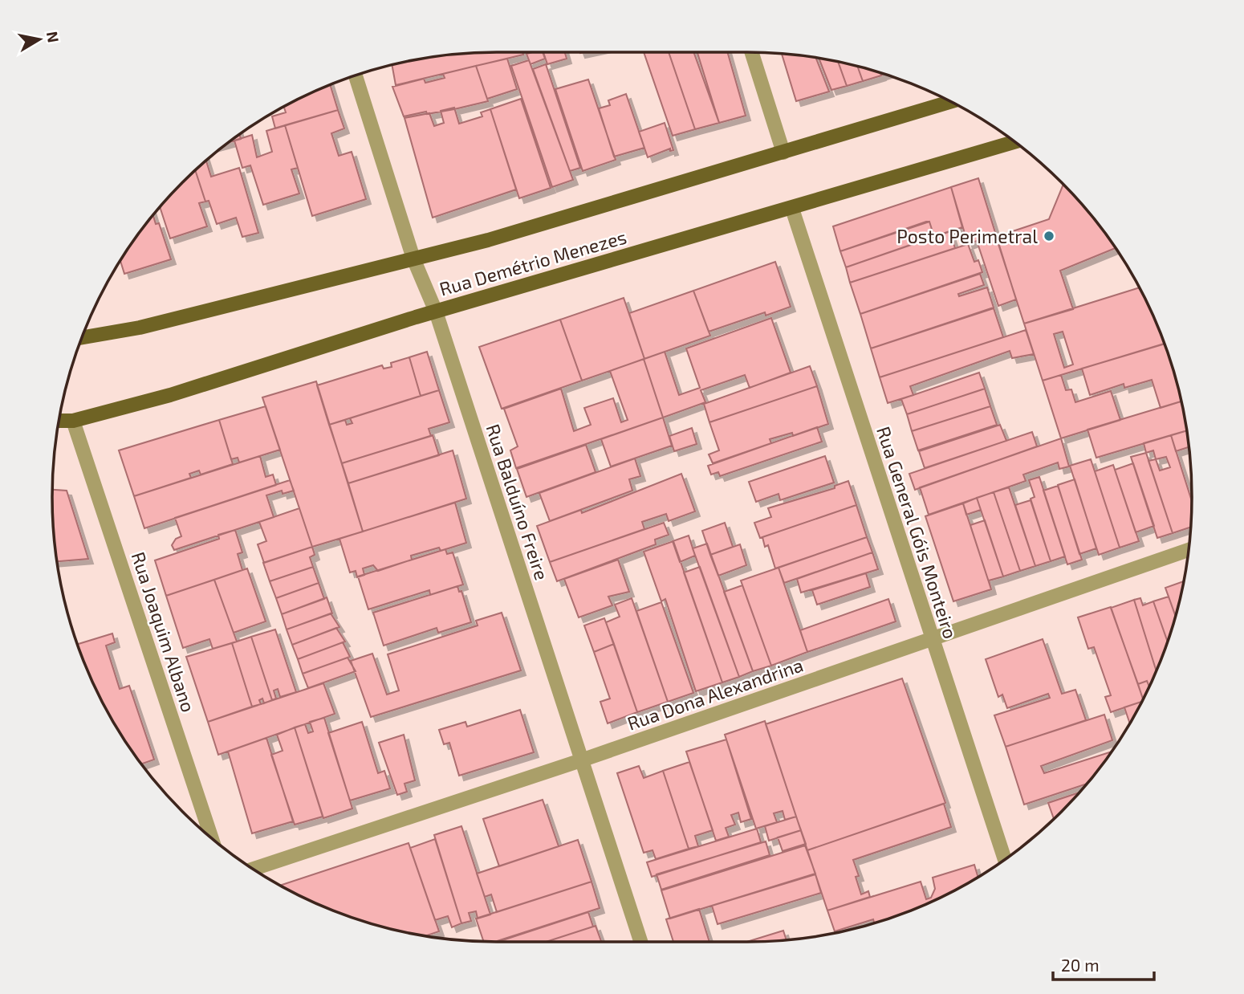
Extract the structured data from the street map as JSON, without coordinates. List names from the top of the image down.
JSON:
{
  "streets": {
    "main road": ["Rua Demétrio Menezes"],
    "street": [
      "Rua Balduíno Freire",
      "Rua General Góis Monteiro",
      "Rua Joaquim Albano",
      "Rua Dona Alexandrina"
    ]
  },
  "crossings": [
    ["Rua Demétrio Menezes", "Rua Balduíno Freire"],
    ["Rua Demétrio Menezes", "Rua General Góis Monteiro"],
    ["Rua Demétrio Menezes", "Rua Joaquim Albano"],
    ["Rua Balduíno Freire", "Rua Dona Alexandrina"],
    ["Rua General Góis Monteiro", "Rua Dona Alexandrina"]
  ],
  "places": ["Posto Perimetral"],
  "scale_bar": "20 m",
  "north": "right"
}
